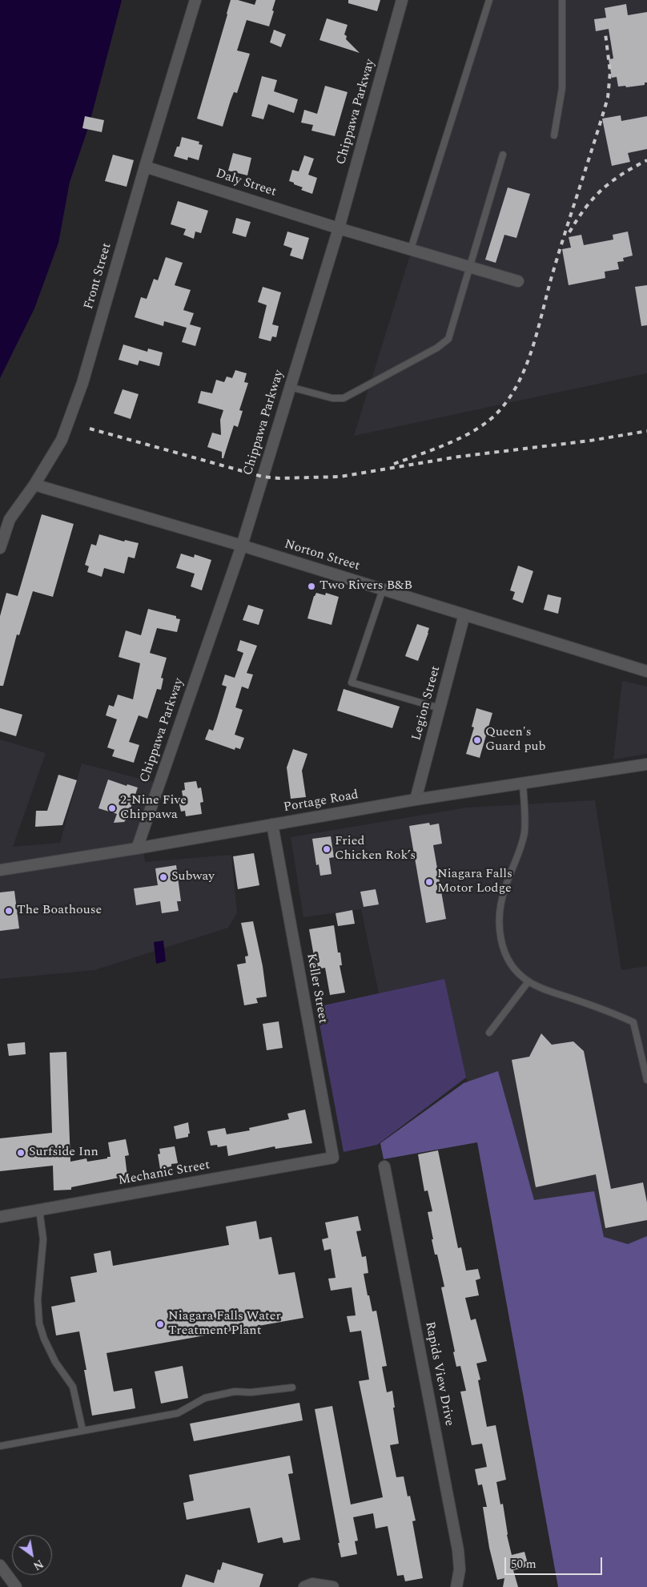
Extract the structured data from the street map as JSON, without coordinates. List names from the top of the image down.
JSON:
{
  "streets": {
    "street": [
      "Chippawa Parkway",
      "Daly Street",
      "Front Street",
      "Norton Street",
      "Legion Street",
      "Portage Road",
      "Keller Street",
      "Mechanic Street",
      "Rapids View Drive"
    ]
  },
  "crossings": [
    ["Chippawa Parkway", "Daly Street"],
    ["Chippawa Parkway", "Norton Street"],
    ["Chippawa Parkway", "Portage Road"],
    ["Daly Street", "Front Street"],
    ["Front Street", "Norton Street"],
    ["Norton Street", "Legion Street"],
    ["Legion Street", "Portage Road"],
    ["Portage Road", "Keller Street"],
    ["Keller Street", "Mechanic Street"]
  ],
  "places": [
    "Two Rivers B&B",
    "Queen's Guard pub",
    "2-Nine Five Chippawa",
    "Fried Chicken Rok’s",
    "Subway",
    "Niagara Falls Motor Lodge",
    "The Boathouse",
    "Surfside Inn",
    "Niagara Falls Water Treatment Plant"
  ],
  "scale_bar": "50 m",
  "north": "bottom right"
}
